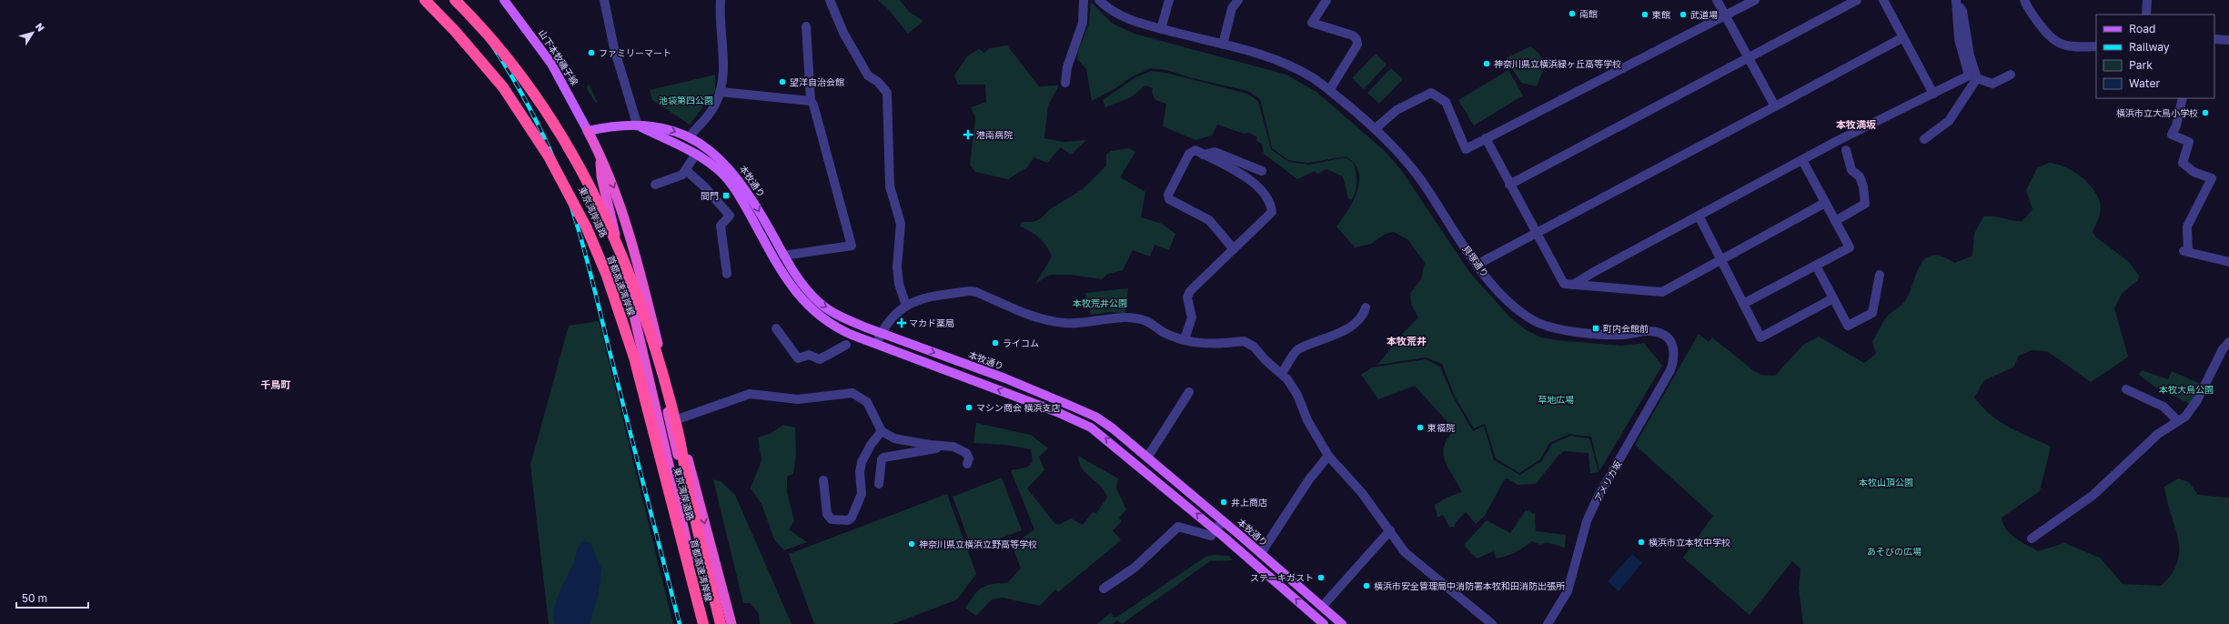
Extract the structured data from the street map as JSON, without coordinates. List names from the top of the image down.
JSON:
{
  "streets": {
    "highway": ["東京湾岸道路", "首都高速湾岸線"],
    "main road": ["山下本牧磯子線", "本牧通り"],
    "street": ["貝塚通り", "アメリカ坂"]
  },
  "crossings": [
    ["山下本牧磯子線", "本牧通り"],
    ["山下本牧磯子線", "東京湾岸道路"],
    ["本牧通り", "東京湾岸道路"],
    ["東京湾岸道路", "首都高速湾岸線"],
    ["貝塚通り", "アメリカ坂"]
  ],
  "districts": ["本牧満坂", "本牧荒井", "千鳥町"],
  "parks": [
    "池袋第四公園",
    "本牧荒井公園",
    "本牧大鳥公園",
    "草地広場",
    "本牧山頂公園",
    "あそびの広場"
  ],
  "places": {
    "other": [
      "南館",
      "東館",
      "武道場",
      "ファミリーマート",
      "神奈川県立横浜緑ヶ丘高等学校",
      "望洋自治会館",
      "横浜市立大鳥小学校",
      "ライコム",
      "マシン商会 横浜支店",
      "東福院",
      "井上商店",
      "横浜市立本牧中学校",
      "神奈川県立横浜立野高等学校",
      "ステーキガスト",
      "横浜市安全管理局中消防署本牧和田消防出張所"
    ],
    "health": ["港南病院", "マカド薬局"],
    "transit": ["間門", "町内会館前"]
  },
  "legend": [
    "Road",
    "Railway",
    "Park",
    "Water"
  ],
  "scale_bar": "50 m",
  "north": "top right"
}
